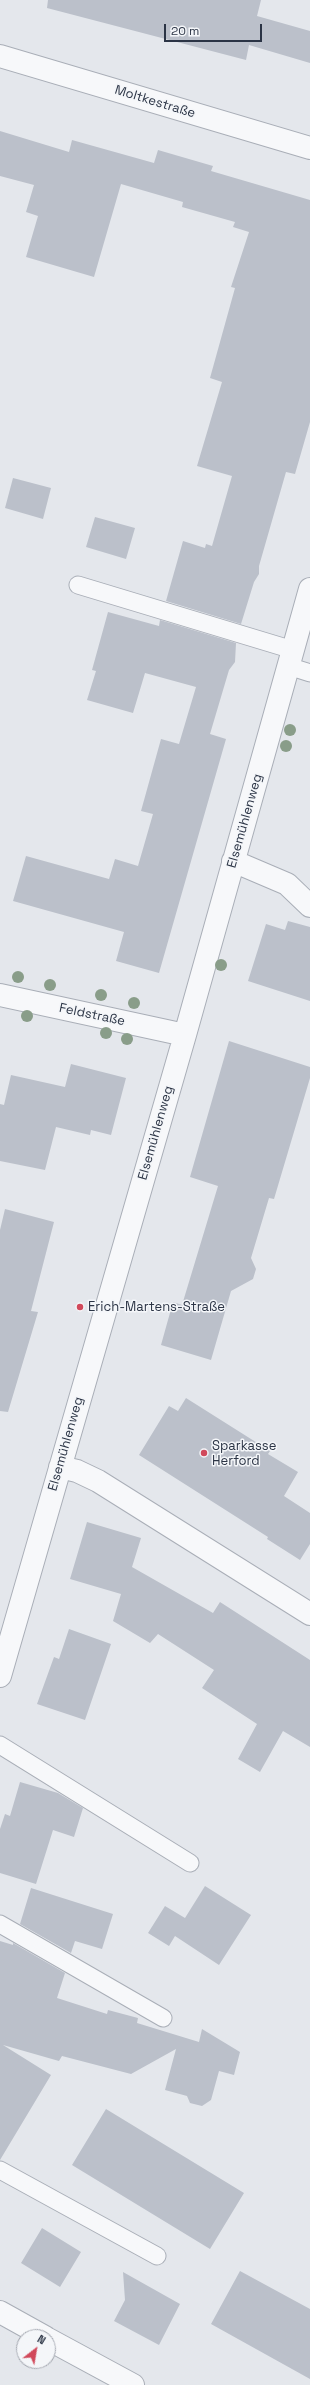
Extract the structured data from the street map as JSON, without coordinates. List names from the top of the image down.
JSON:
{
  "streets": {
    "street": ["Moltkestraße", "Elsemühlenweg", "Feldstraße"]
  },
  "crossings": [
    ["Elsemühlenweg", "Feldstraße"]
  ],
  "places": ["Erich-Martens-Straße", "Sparkasse Herford"],
  "scale_bar": "20 m",
  "north": "top right"
}
